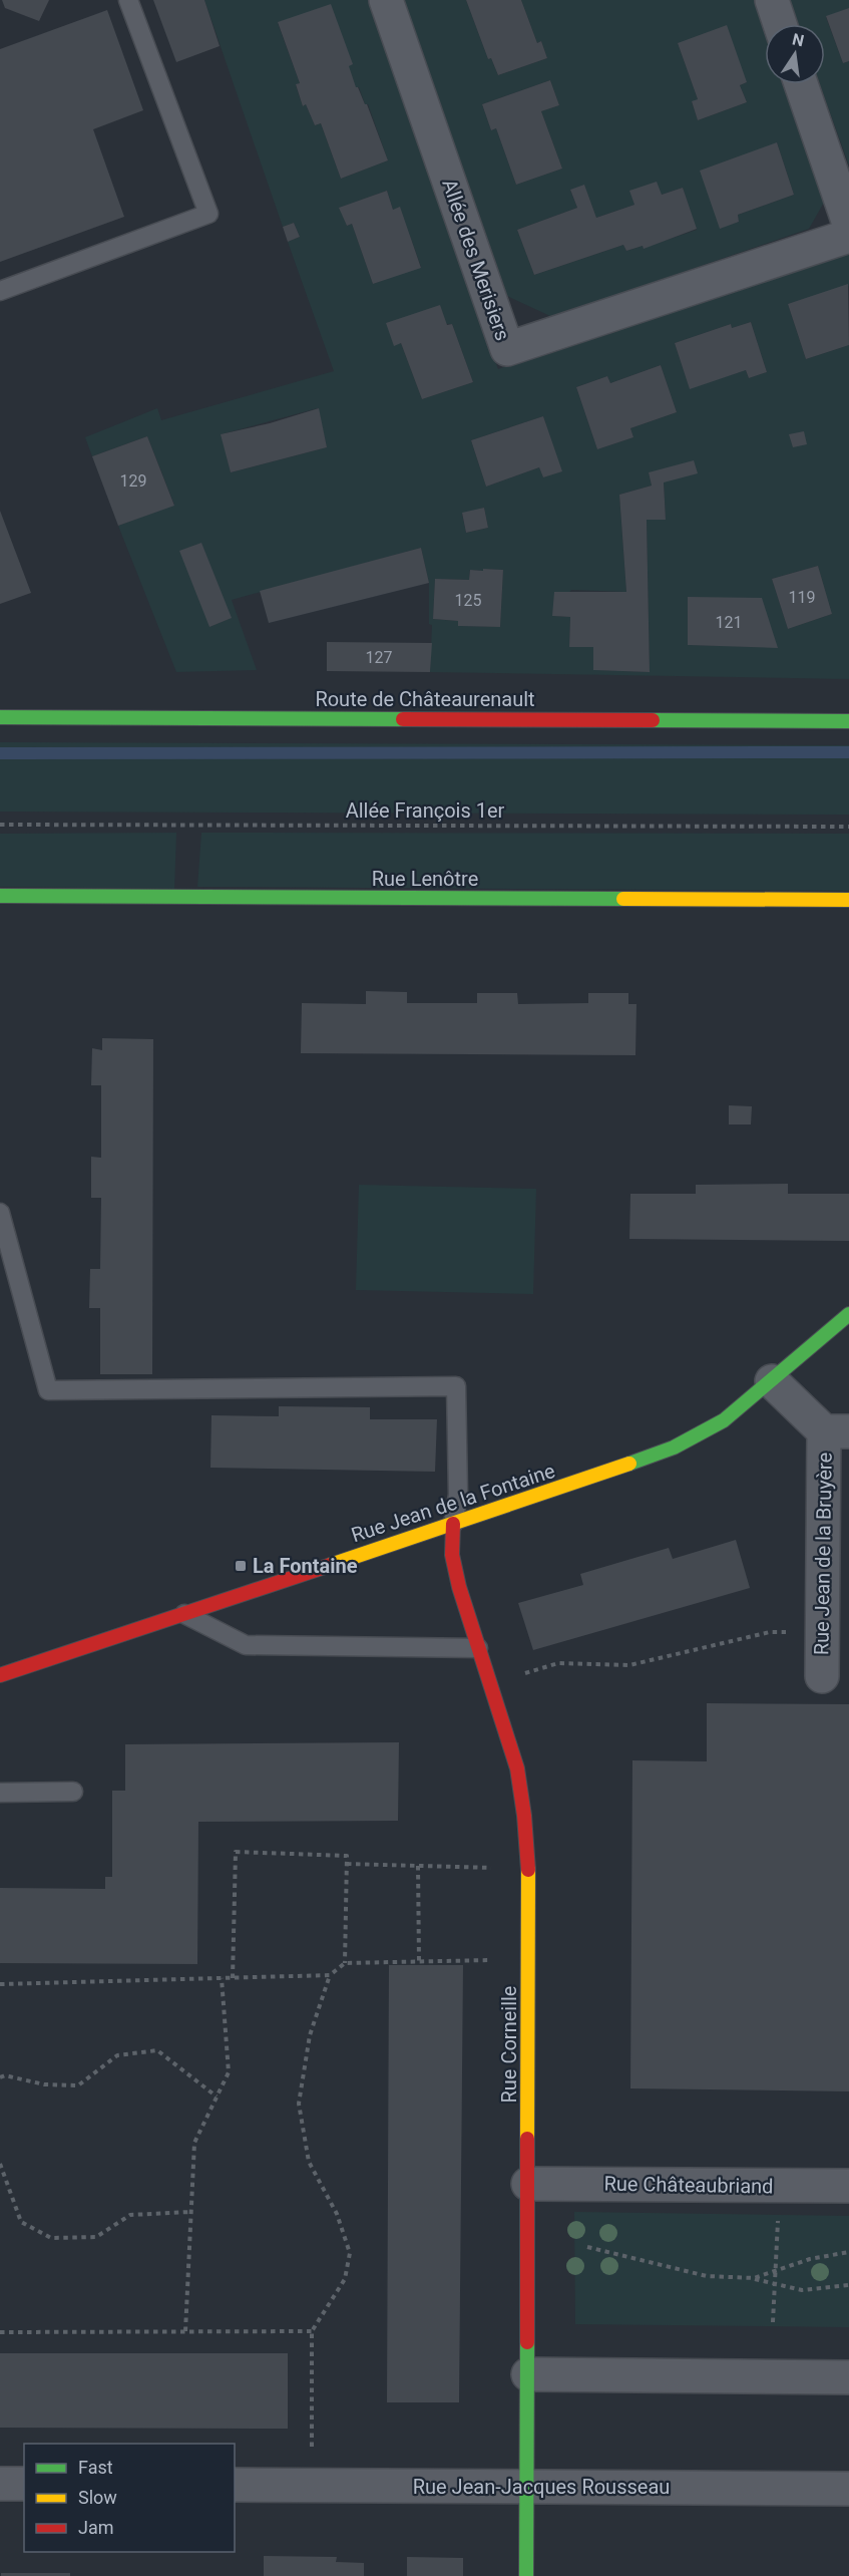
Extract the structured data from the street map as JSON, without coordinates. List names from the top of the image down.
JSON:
{
  "streets": {
    "street": [
      "Allée des Merisiers",
      "Route de Châteaurenault",
      "Rue Lenôtre",
      "Rue Jean de la Fontaine",
      "Rue Jean de la Bruyère",
      "Rue Corneille",
      "Rue Châteaubriand",
      "Rue Jean-Jacques Rousseau"
    ],
    "path": ["Allée François 1er"]
  },
  "crossings": [
    ["Rue Jean de la Fontaine", "Rue Jean de la Bruyère"],
    ["Rue Jean de la Fontaine", "Rue Corneille"],
    ["Rue Corneille", "Rue Châteaubriand"],
    ["Rue Corneille", "Rue Jean-Jacques Rousseau"]
  ],
  "places": {
    "transit": ["La Fontaine"]
  },
  "house_numbers": [
    "129",
    "119",
    "125",
    "121",
    "127"
  ],
  "legend": ["Fast", "Slow", "Jam"],
  "north": "top"
}
